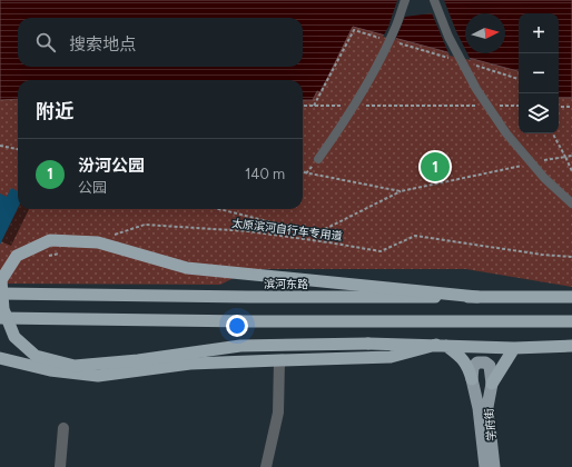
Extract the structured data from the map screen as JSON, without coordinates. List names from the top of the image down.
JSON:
{
  "streets": {
    "highway": ["滨河东路"],
    "main road": ["学府街"],
    "path": ["太原滨河自行车专用道"]
  },
  "north": "right",
  "page": {
    "map_buttons": ["+", "−"],
    "search": "搜索地点",
    "heading": "附近",
    "list": [
      {
        "mark": "1",
        "name": "汾河公园",
        "note": "公园",
        "value": "140 m"
      }
    ],
    "pins": "1"
  }
}
